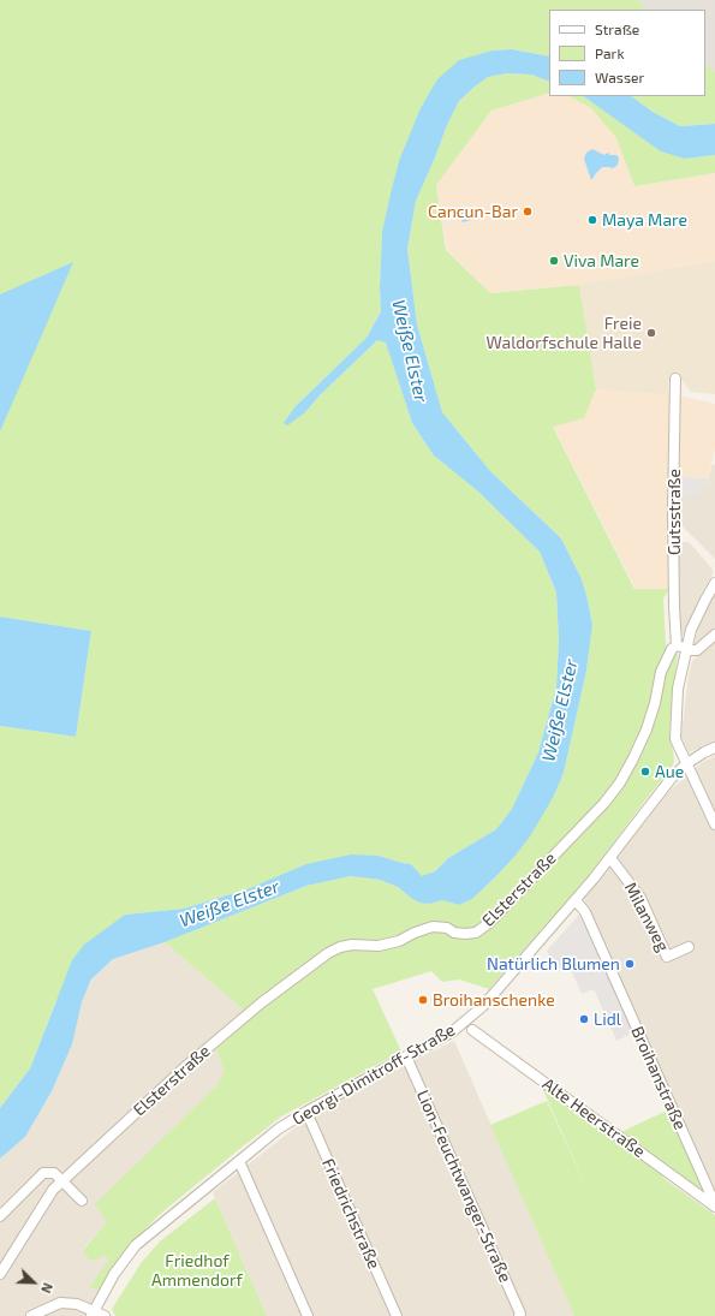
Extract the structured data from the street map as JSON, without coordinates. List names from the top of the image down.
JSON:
{
  "streets": {
    "street": [
      "Gutsstraße",
      "Elsterstraße",
      "Milanweg",
      "Georgi-Dimitroff-Straße",
      "Broihanstraße",
      "Alte Heerstraße",
      "Lion-Feuchtwanger-Straße",
      "Friedrichstraße"
    ]
  },
  "crossings": [
    ["Gutsstraße", "Elsterstraße"],
    ["Milanweg", "Georgi-Dimitroff-Straße"],
    ["Georgi-Dimitroff-Straße", "Broihanstraße"],
    ["Georgi-Dimitroff-Straße", "Lion-Feuchtwanger-Straße"],
    ["Georgi-Dimitroff-Straße", "Friedrichstraße"],
    ["Broihanstraße", "Alte Heerstraße"]
  ],
  "water": ["Weiße Elster"],
  "parks": ["Friedhof Ammendorf"],
  "places": [
    "Cancun-Bar",
    "Maya Mare",
    "Viva Mare",
    "Freie Waldorfschule Halle",
    "Aue",
    "Natürlich Blumen",
    "Broihanschenke",
    "Lidl"
  ],
  "legend": ["Straße", "Park", "Wasser"],
  "north": "bottom right"
}
